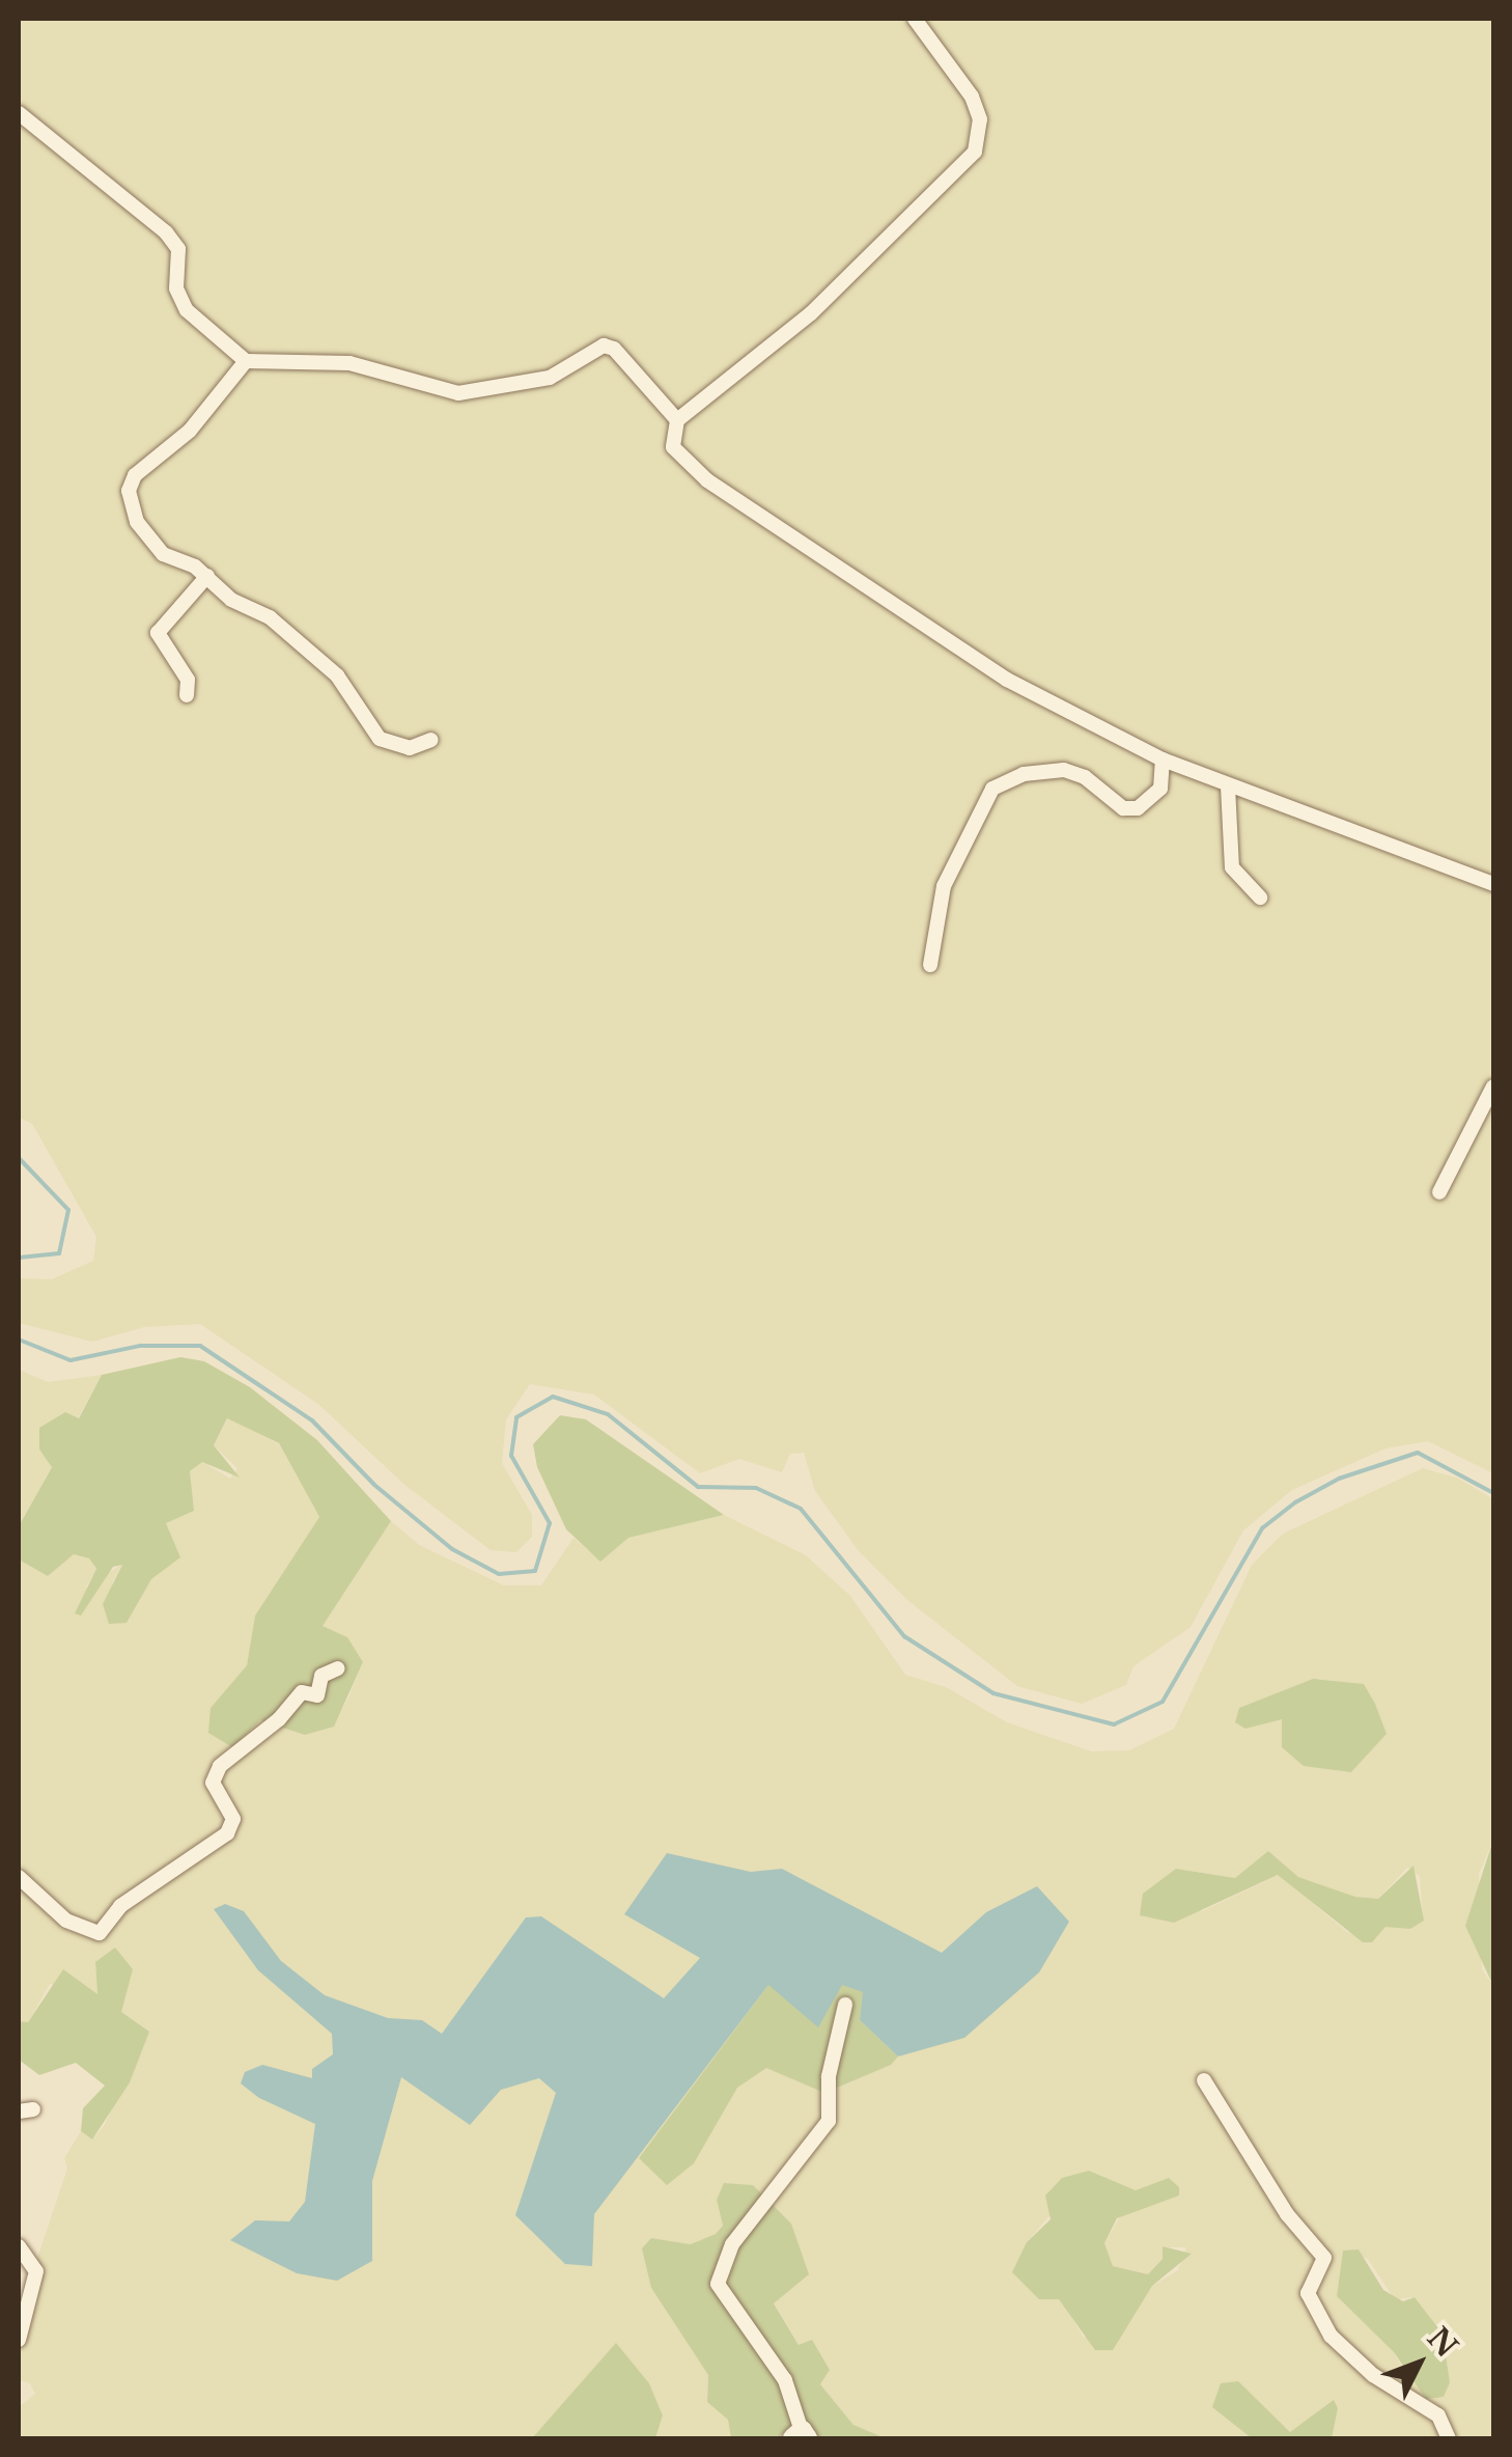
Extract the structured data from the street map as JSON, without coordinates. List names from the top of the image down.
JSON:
{
  "north": "top right"
}
